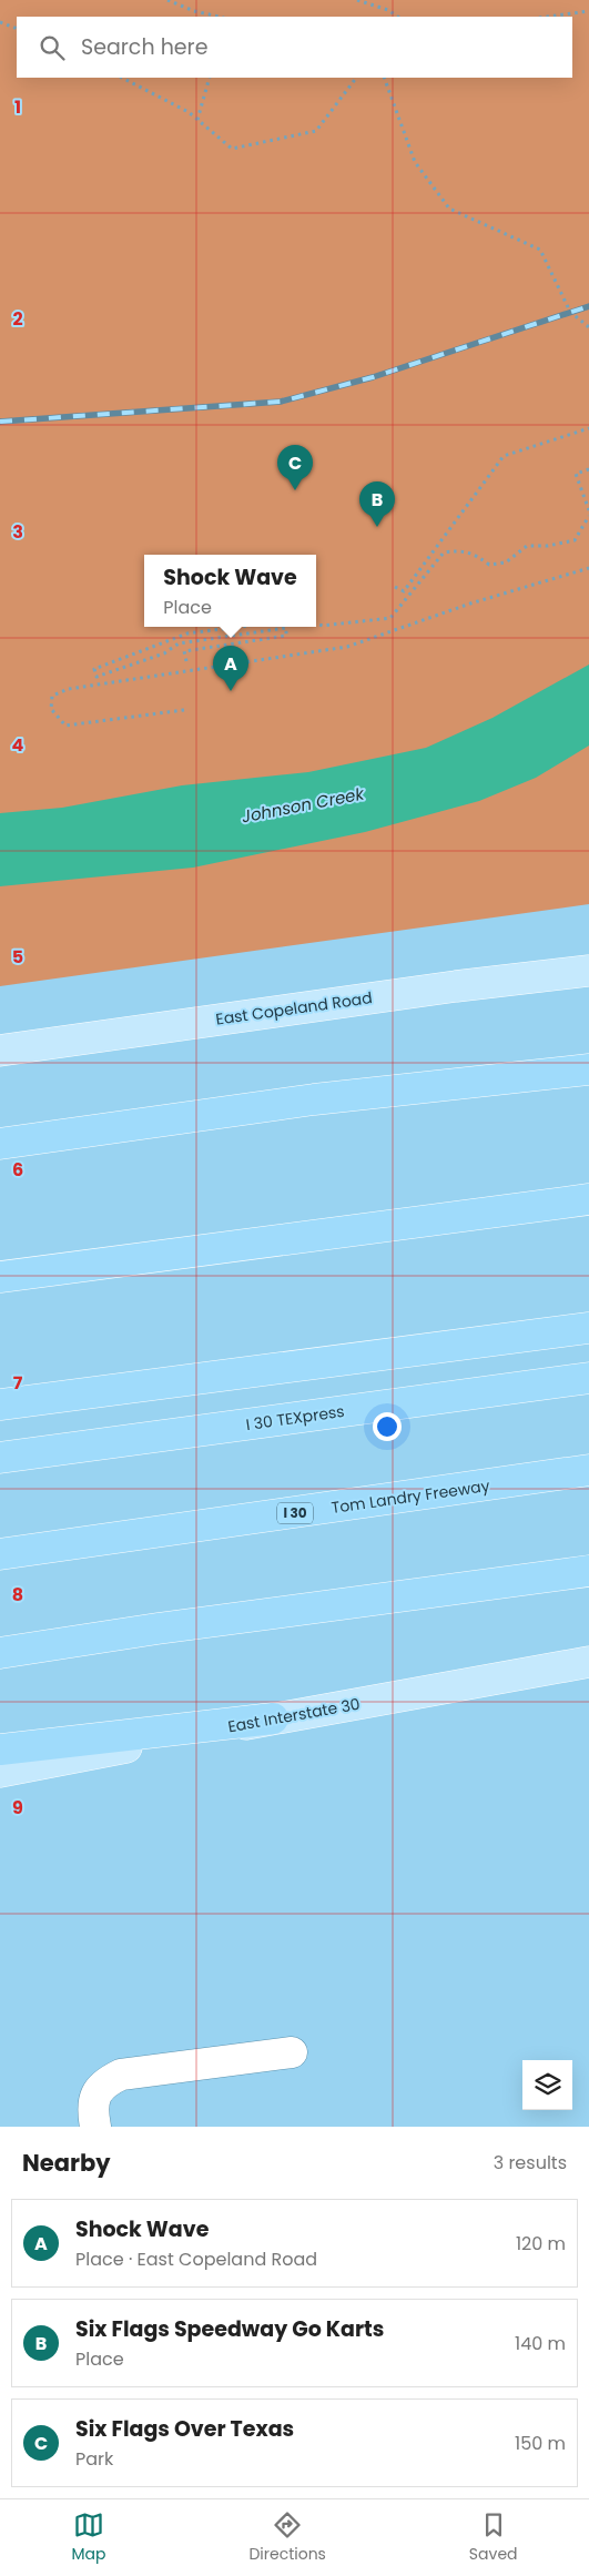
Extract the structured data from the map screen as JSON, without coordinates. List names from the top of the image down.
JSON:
{
  "streets": {
    "highway": ["I 30 TEXpress", "Tom Landry Freeway", "I 30"],
    "main road": ["East Copeland Road", "East Interstate 30"]
  },
  "water": ["Johnson Creek"],
  "page": {
    "search": "Search here",
    "pins": ["C", "B", "A"],
    "popup": ["Shock Wave", "Place"],
    "heading": ["Nearby", "3 results"],
    "list": [
      {
        "mark": "A",
        "name": "Shock Wave",
        "note": "Place · East Copeland Road",
        "value": "120 m"
      },
      {
        "mark": "B",
        "name": "Six Flags Speedway Go Karts",
        "note": "Place",
        "value": "140 m"
      },
      {
        "mark": "C",
        "name": "Six Flags Over Texas",
        "note": "Park",
        "value": "150 m"
      }
    ],
    "nav": ["Map", "Directions", "Saved"]
  },
  "grid": {
    "rows": [
      "1",
      "2",
      "3",
      "4",
      "5",
      "6",
      "7",
      "8",
      "9"
    ]
  }
}
